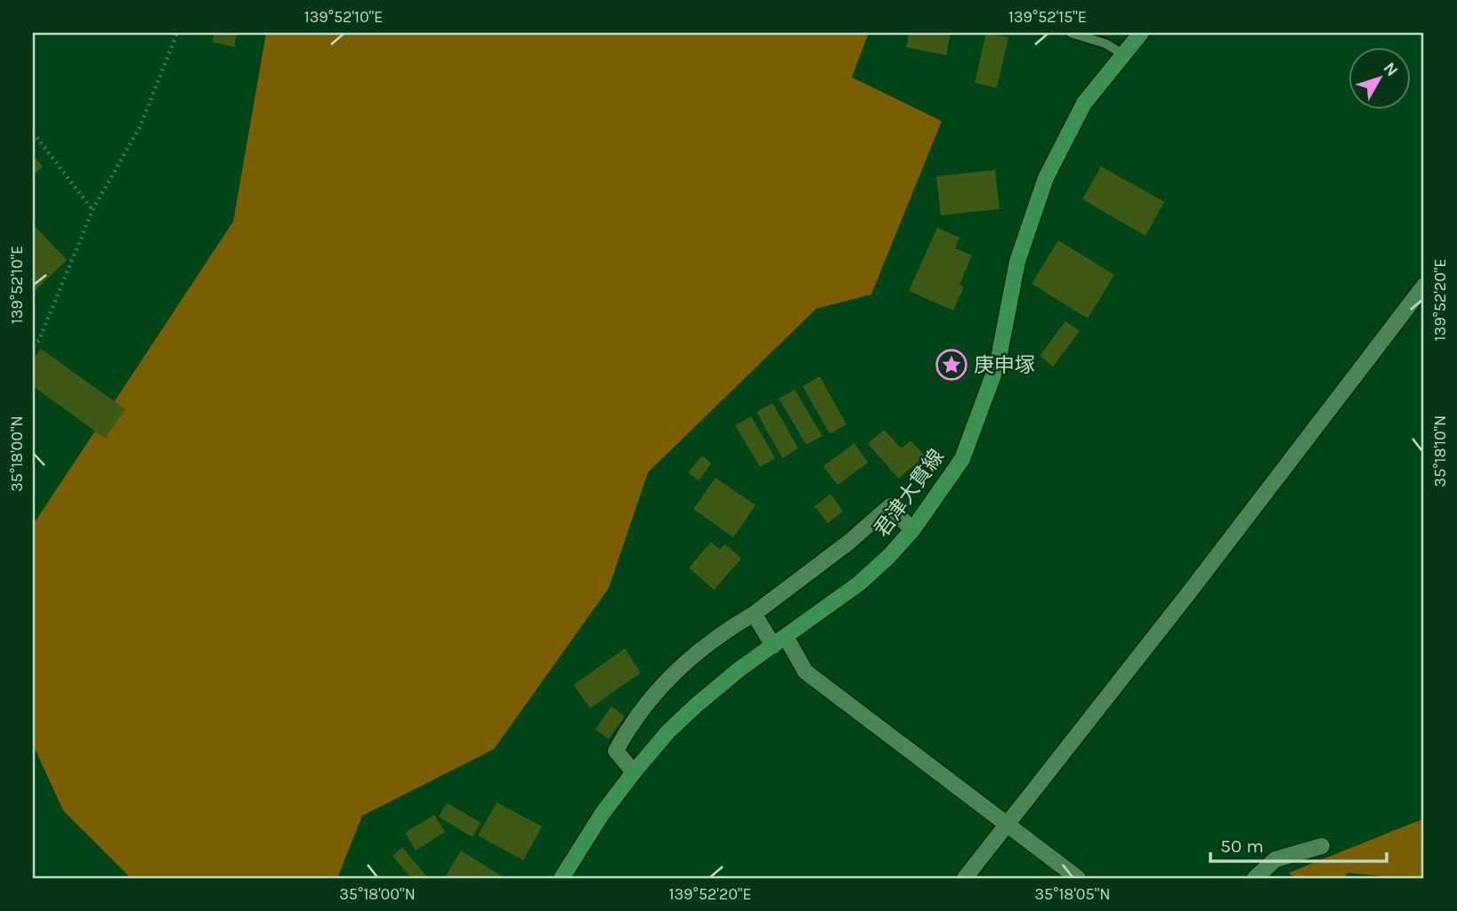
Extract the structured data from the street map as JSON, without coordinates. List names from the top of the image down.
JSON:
{
  "streets": {
    "main road": ["君津大貫線"]
  },
  "places": {
    "place": ["庚申塚"]
  },
  "scale_bar": "50 m",
  "north": "top right",
  "coordinates": [
    "139°52'10\"E",
    "139°52'15\"E",
    "139°52'20\"E",
    "35°18'10\"N",
    "35°18'00\"N",
    "35°18'05\"N"
  ]
}
